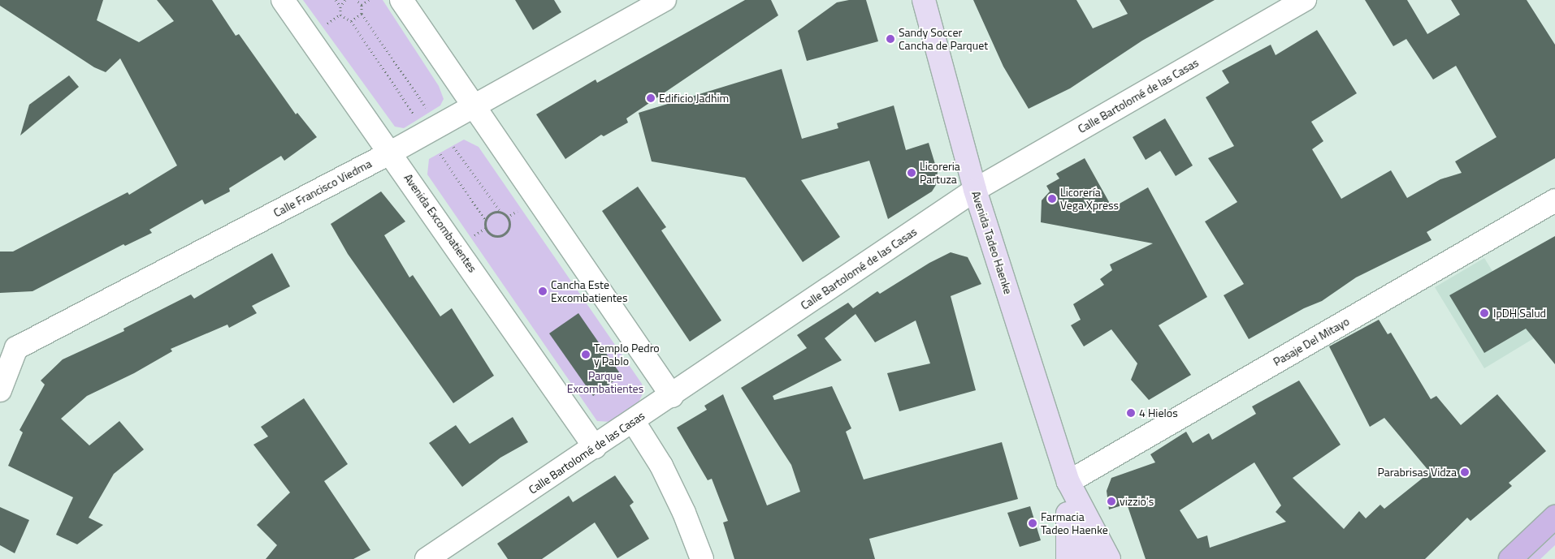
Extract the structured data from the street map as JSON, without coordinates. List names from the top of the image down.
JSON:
{
  "streets": {
    "main road": ["Avenida Tadeo Haenke"],
    "street": [
      "Calle Bartolomé de las Casas",
      "Calle Francisco Viedma",
      "Avenida Excombatientes",
      "Pasaje Del Mitayo"
    ]
  },
  "crossings": [
    ["Calle Bartolomé de las Casas", "Avenida Excombatientes"],
    ["Calle Bartolomé de las Casas", "Avenida Tadeo Haenke"],
    ["Calle Francisco Viedma", "Avenida Excombatientes"],
    ["Avenida Tadeo Haenke", "Pasaje Del Mitayo"]
  ],
  "parks": ["Parque Excombatientes"],
  "places": [
    "Sandy Soccer Cancha de Parquet",
    "Edificio Jadhim",
    "Licoreria Partuza",
    "Licorería Vega Xpress",
    "Cancha Este Excombatientes",
    "IpDH Salud",
    "Templo Pedro y Pablo",
    "4 Hielos",
    "Parabrisas Vidza",
    "vizzio's",
    "Farmacia Tadeo Haenke"
  ]
}
